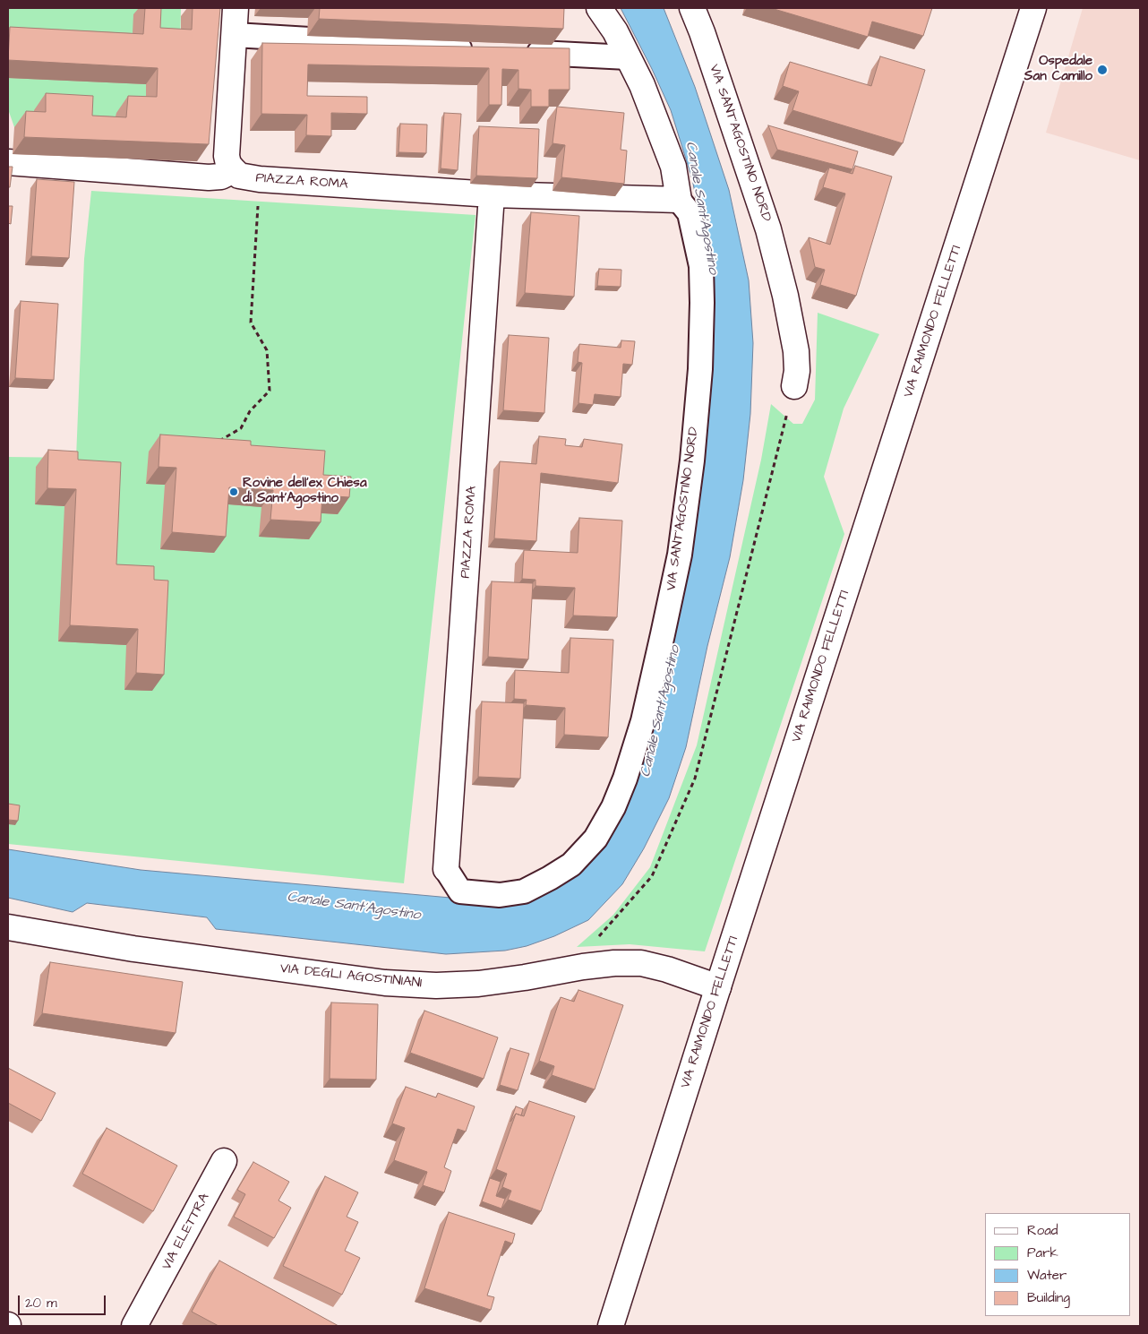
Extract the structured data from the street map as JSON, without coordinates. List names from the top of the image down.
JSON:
{
  "streets": {
    "street": [
      "VIA SANT'AGOSTINO NORD",
      "PIAZZA ROMA",
      "VIA RAIMONDO FELLETTI",
      "VIA DEGLI AGOSTINIANI",
      "VIA ELETTRA"
    ]
  },
  "crossings": [
    ["VIA SANT'AGOSTINO NORD", "PIAZZA ROMA"],
    ["VIA RAIMONDO FELLETTI", "VIA DEGLI AGOSTINIANI"]
  ],
  "water": ["Canale Sant'Agostino"],
  "places": ["Ospedale San Camillo", "Rovine dell'ex Chiesa di Sant'Agostino"],
  "legend": [
    "Road",
    "Park",
    "Water",
    "Building"
  ],
  "scale_bar": "20 m"
}
